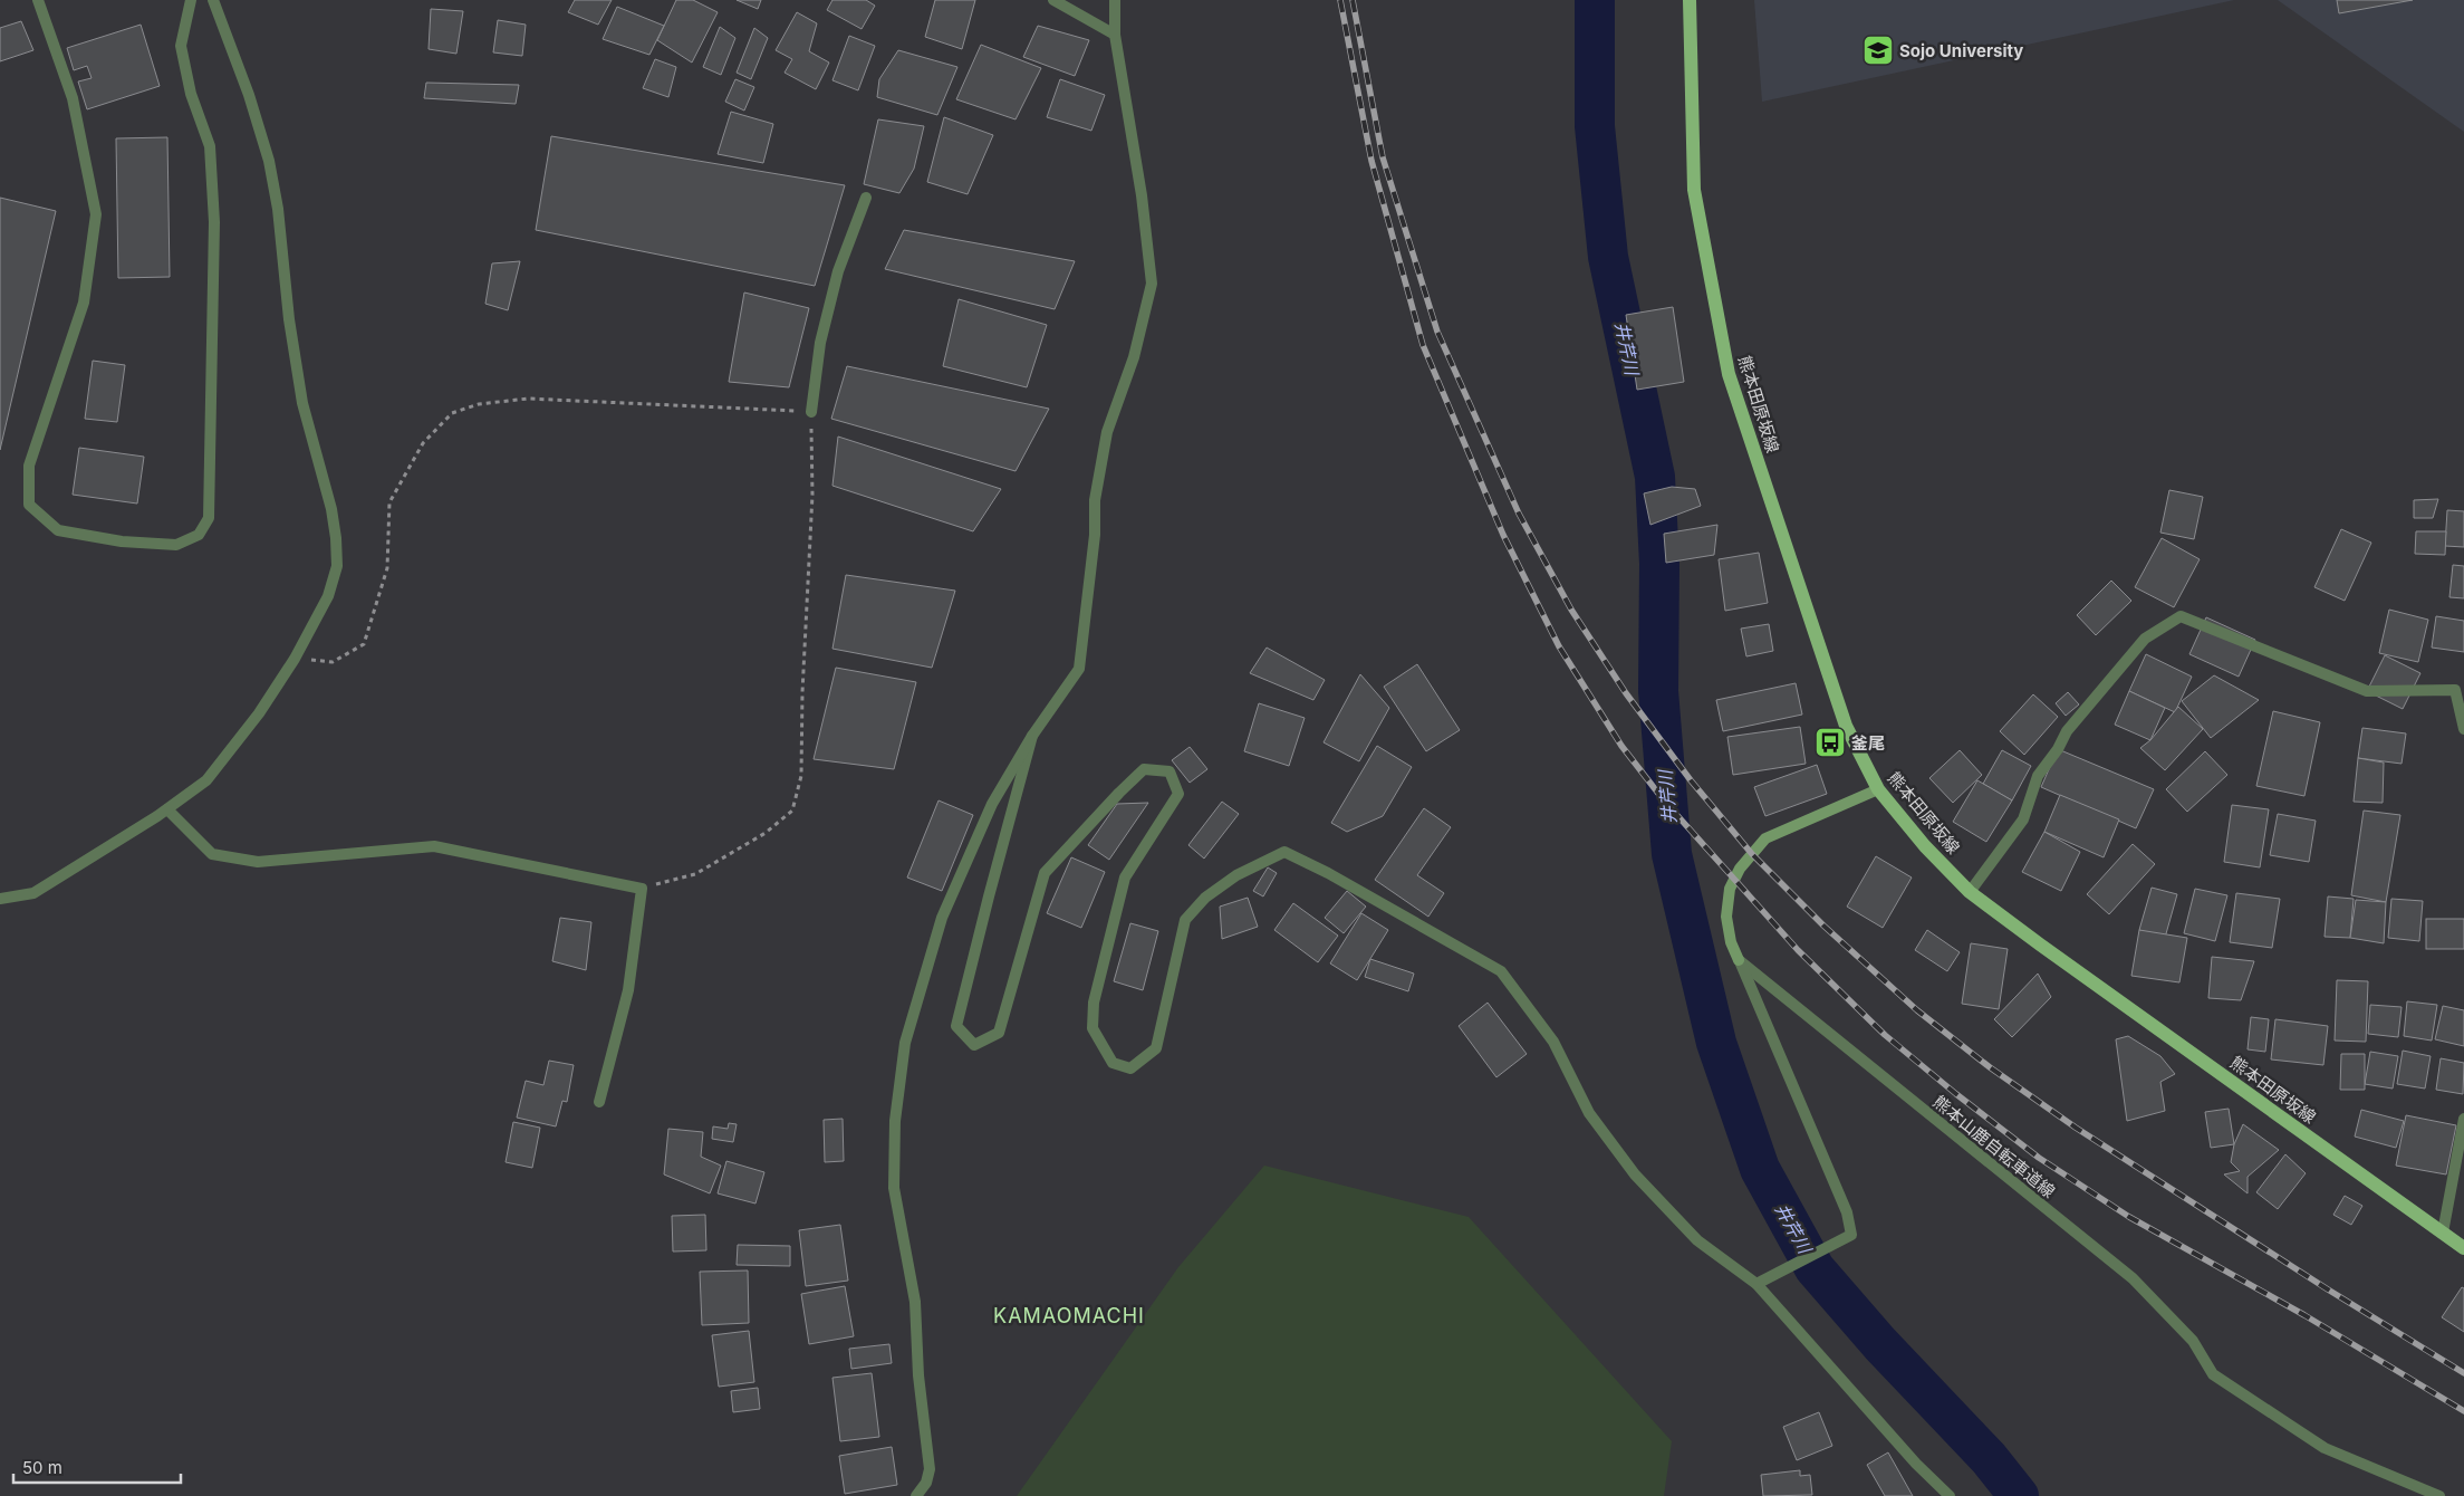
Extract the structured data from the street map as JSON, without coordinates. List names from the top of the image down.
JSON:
{
  "streets": {
    "main road": ["熊本田原坂線"],
    "street": ["熊本山鹿自転車道線"]
  },
  "districts": ["KAMAOMACHI"],
  "water": ["井芹川"],
  "places": {
    "school or university": ["Sojo University"],
    "bus stop": ["釜尾"]
  },
  "scale_bar": "50 m"
}
